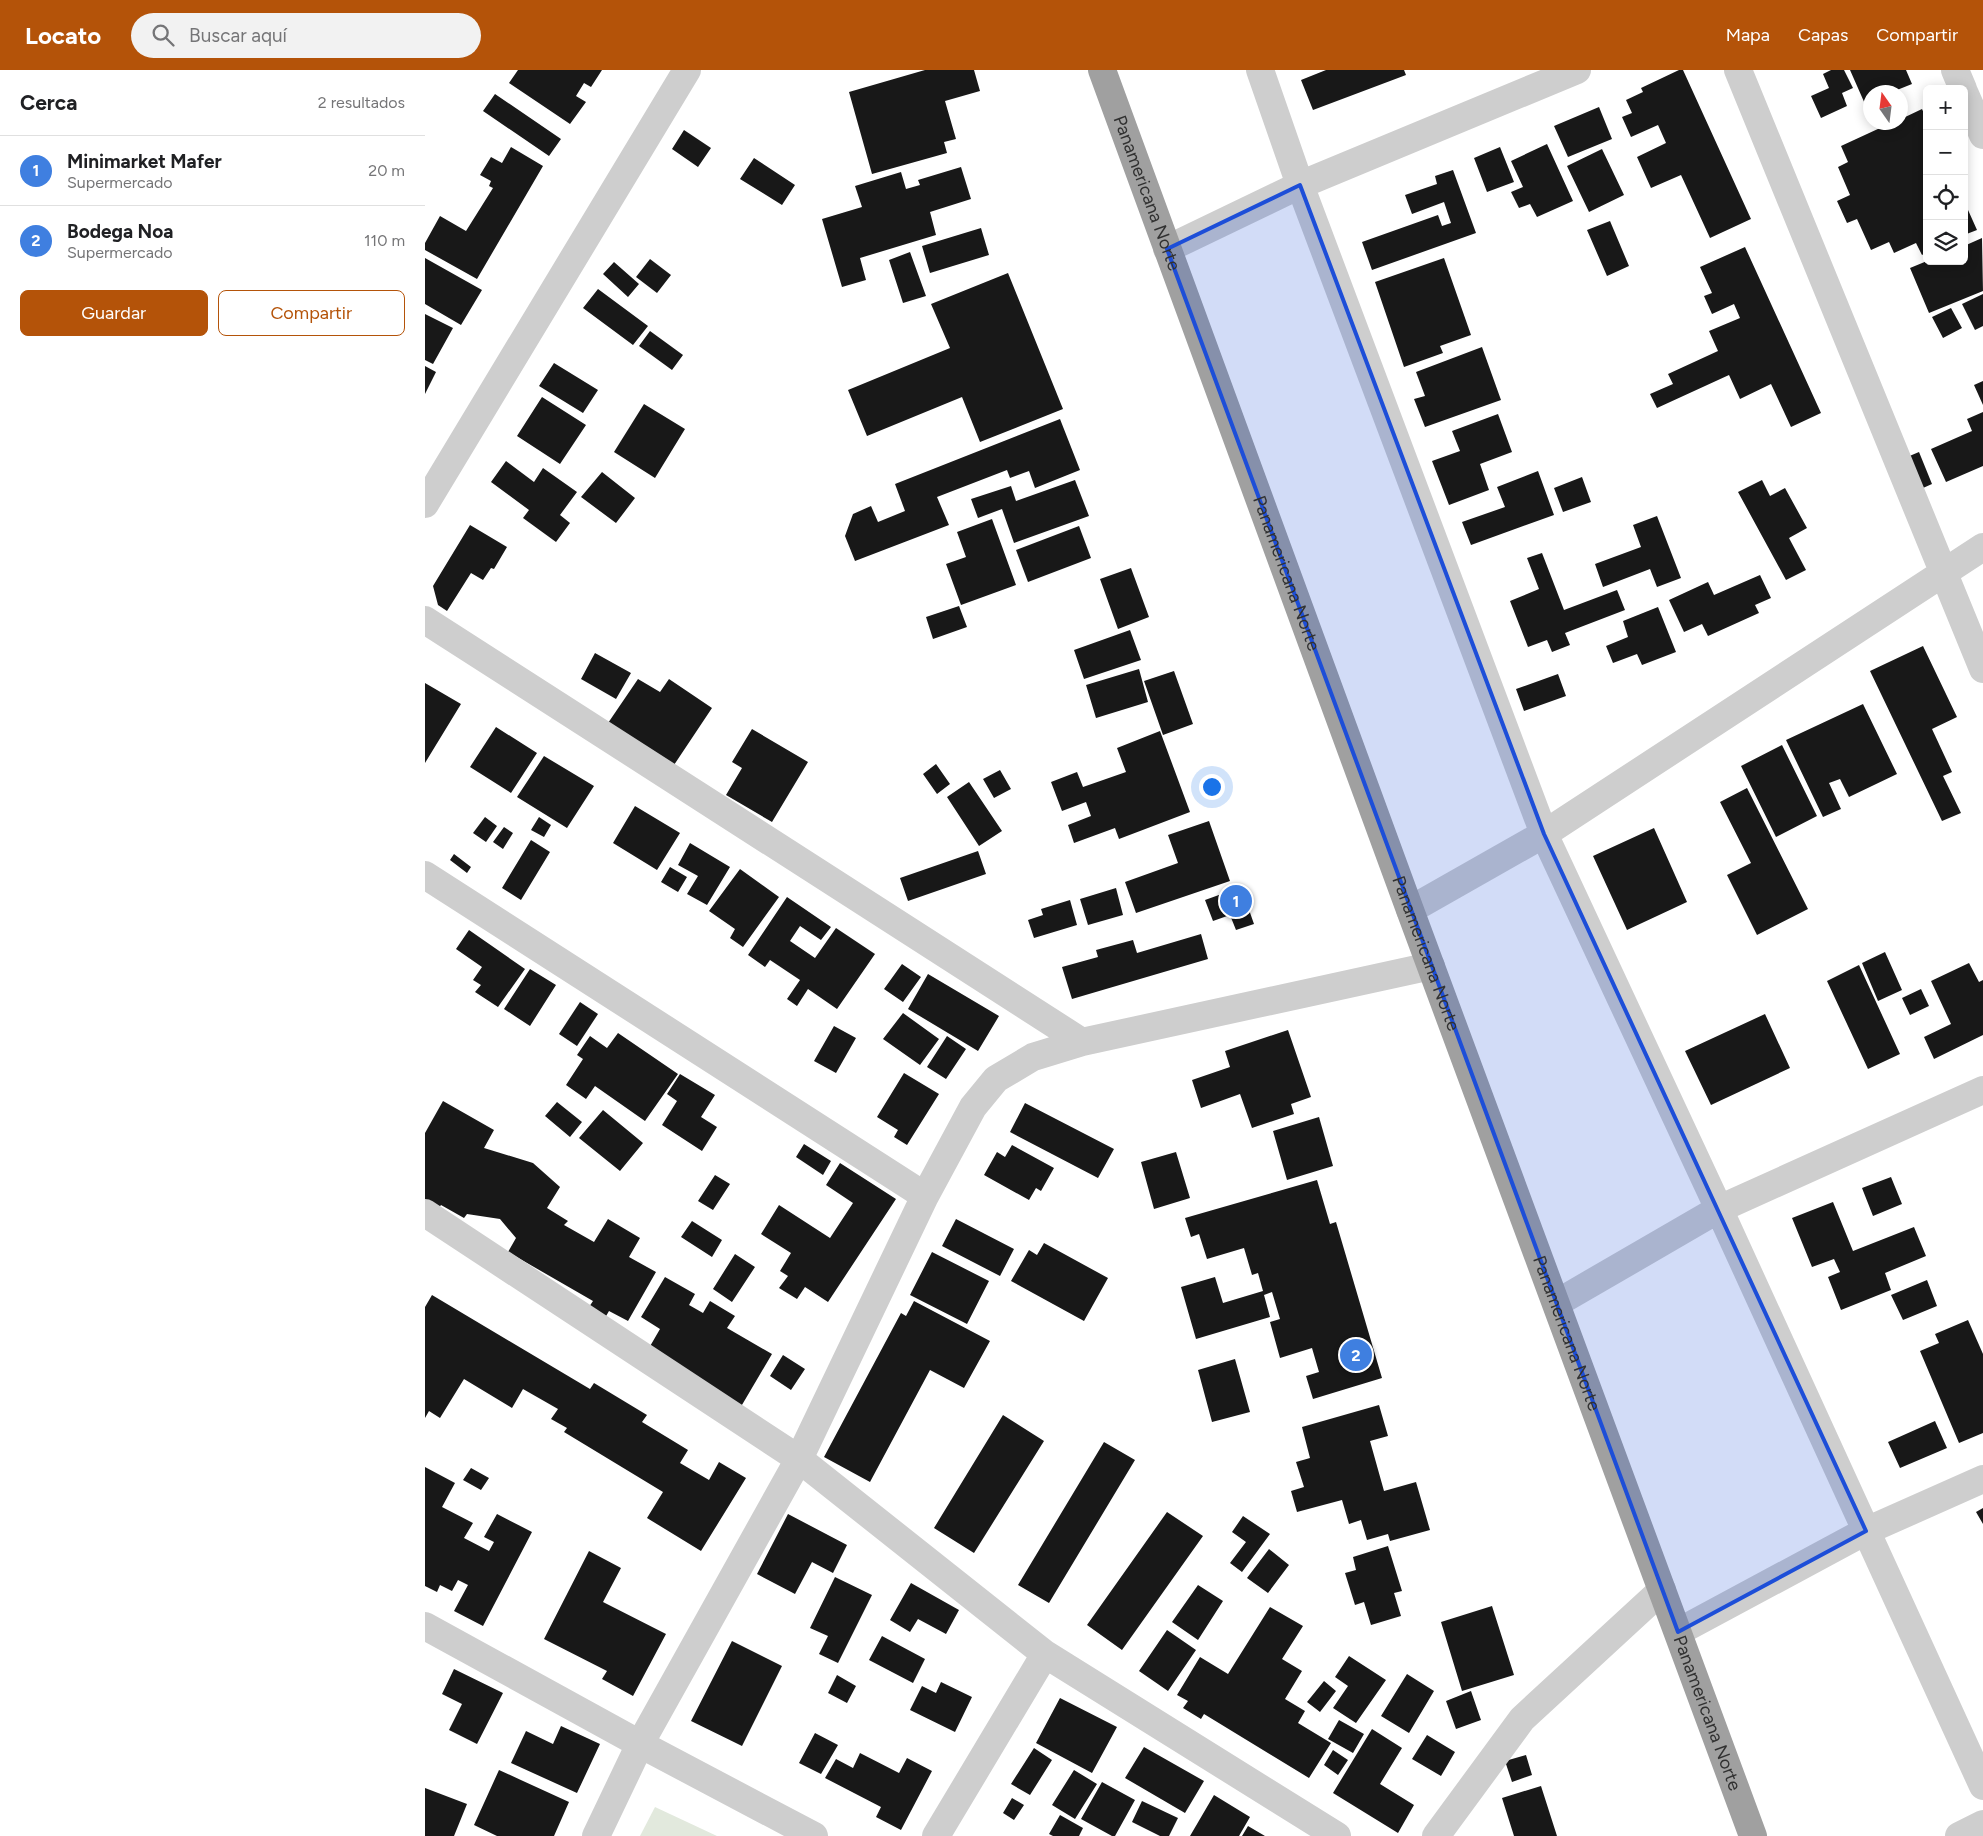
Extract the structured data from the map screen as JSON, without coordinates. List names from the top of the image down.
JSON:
{
  "streets": {
    "highway": ["Panamericana Norte"]
  },
  "north": "top",
  "page": {
    "header": "Locato",
    "search": "Buscar aquí",
    "nav": ["Mapa", "Capas", "Compartir"],
    "heading": ["Cerca", "2 resultados"],
    "map_buttons": ["+", "−"],
    "list": [
      {
        "mark": "1",
        "name": "Minimarket Mafer",
        "note": "Supermercado",
        "value": "20 m"
      },
      {
        "mark": "2",
        "name": "Bodega Noa",
        "note": "Supermercado",
        "value": "110 m"
      }
    ],
    "buttons": ["Guardar", "Compartir"],
    "pins": ["1", "2"]
  }
}
